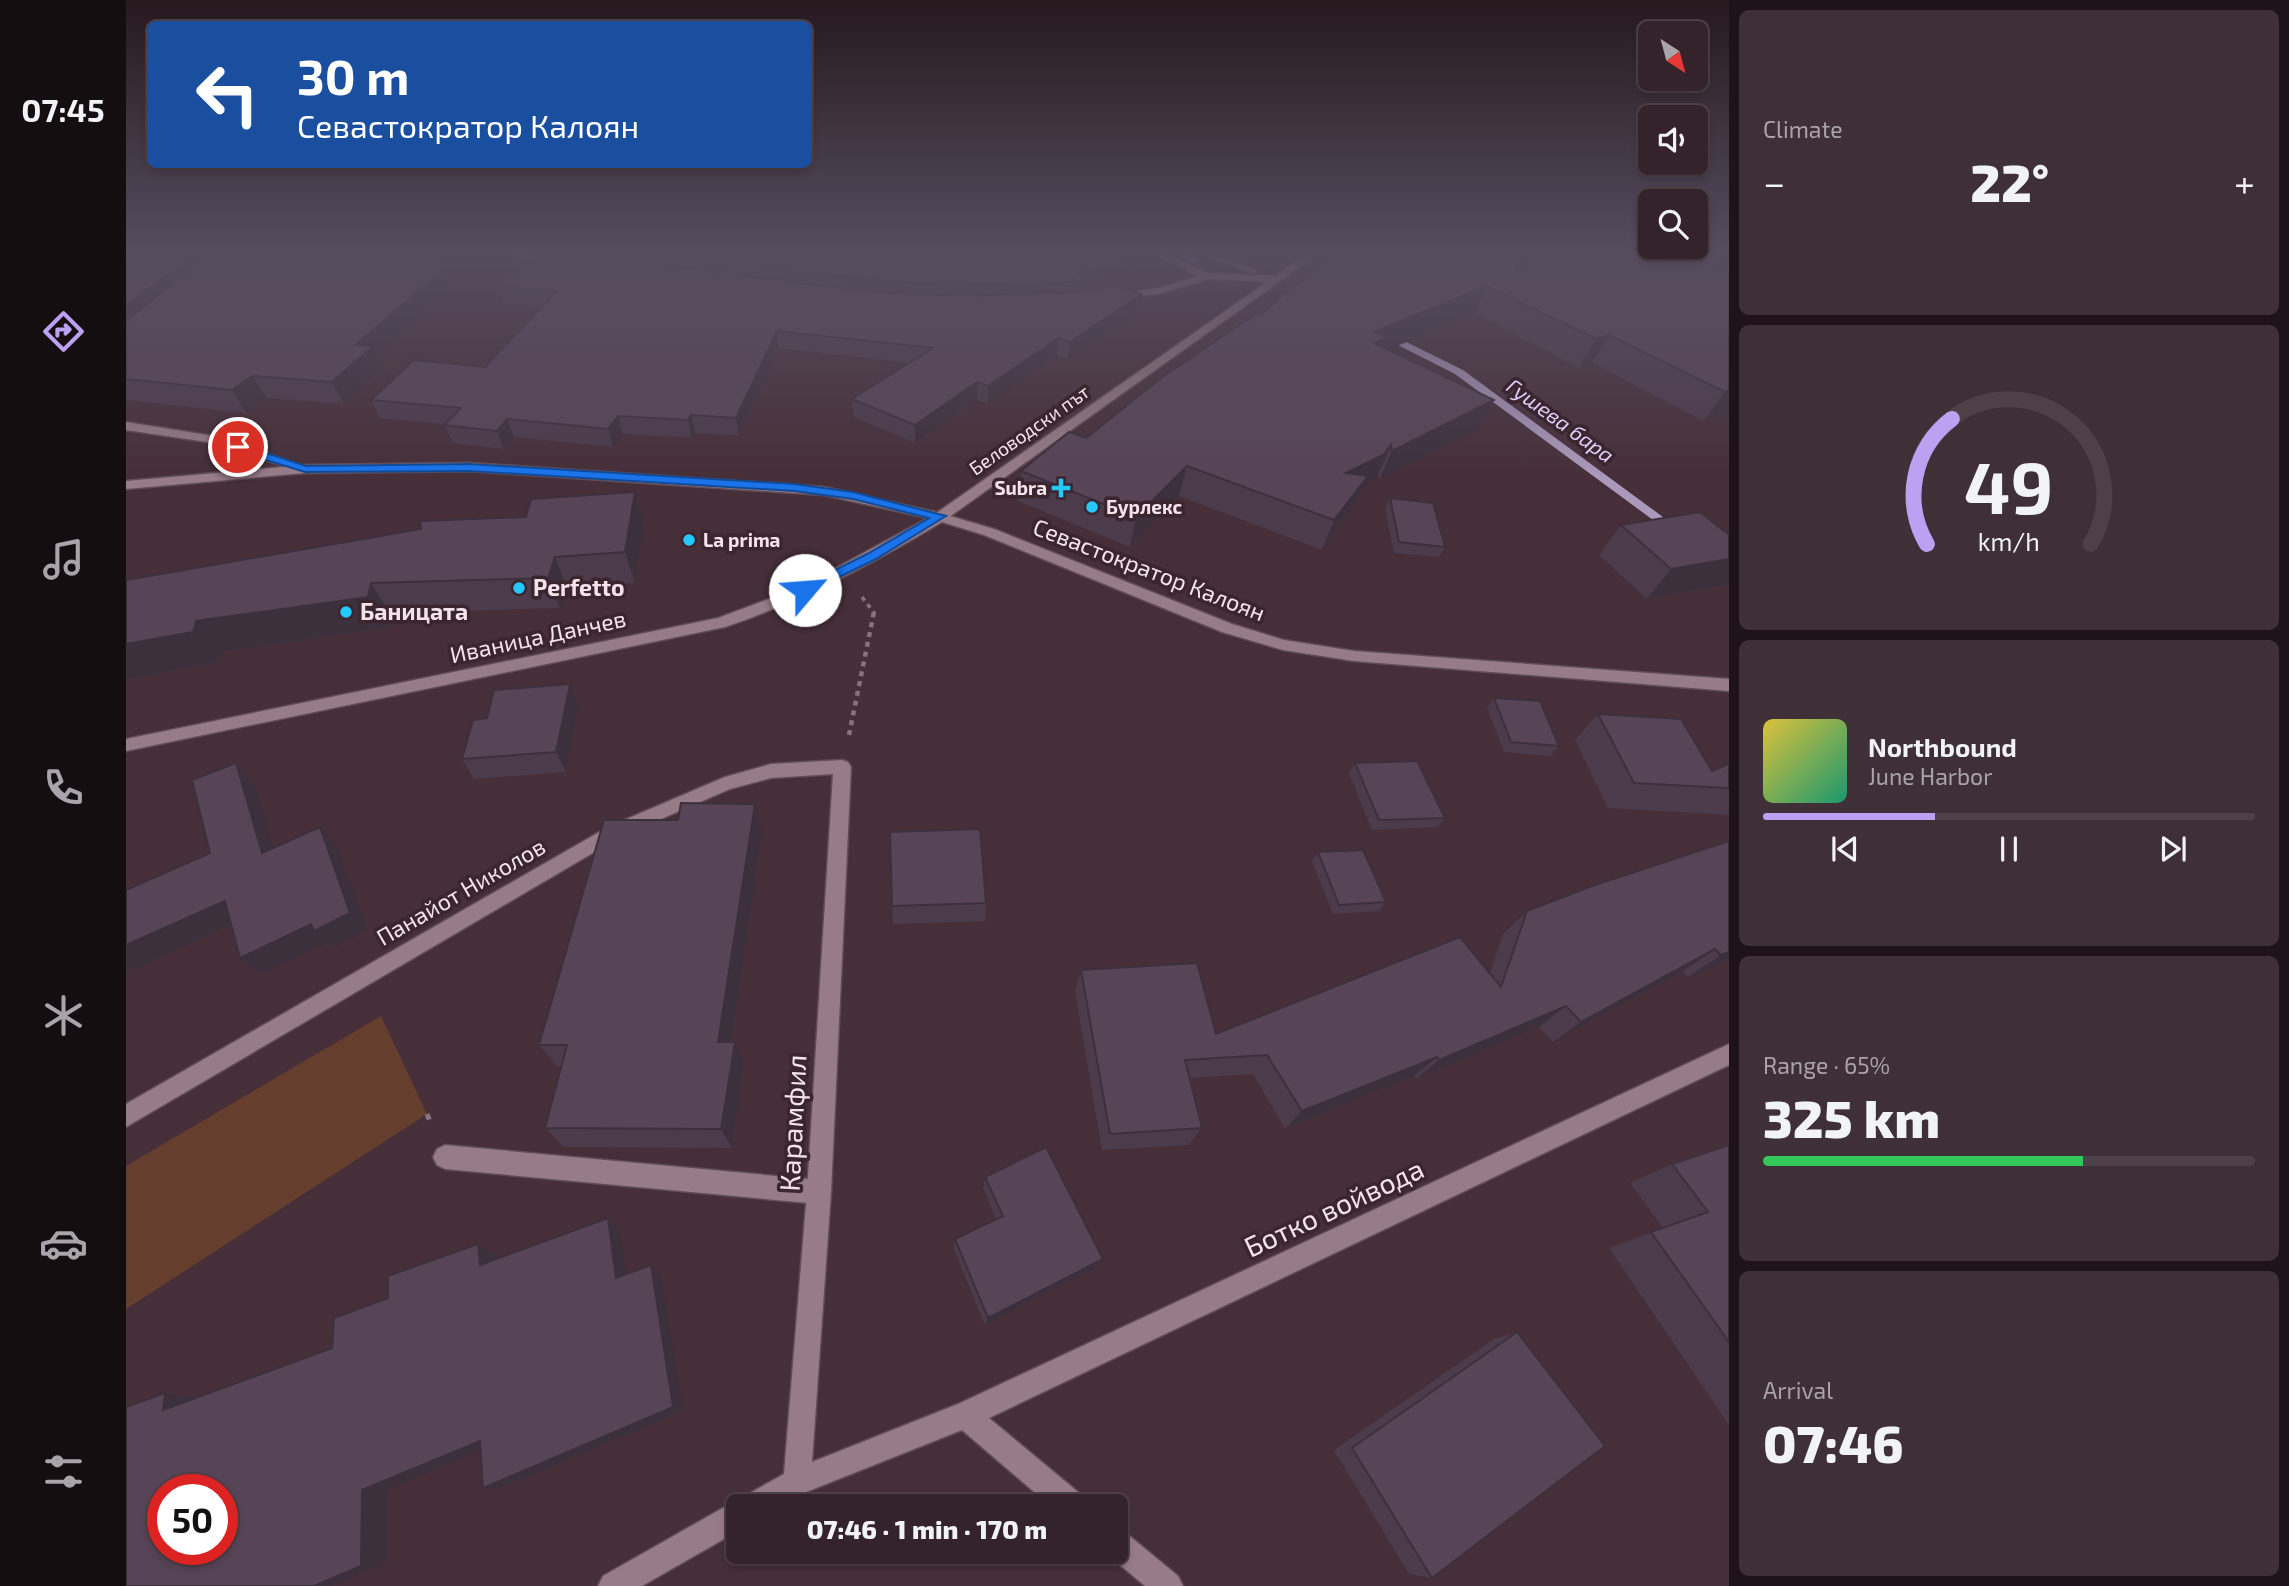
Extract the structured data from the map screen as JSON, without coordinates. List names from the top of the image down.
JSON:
{
  "streets": {
    "street": [
      "Беловодски път",
      "Севастократор Калоян",
      "Иваница Данчев",
      "Панайот Николов",
      "Карамфил",
      "Ботко войвода"
    ]
  },
  "crossings": [
    ["Беловодски път", "Севастократор Калоян"],
    ["Беловодски път", "Иваница Данчев"],
    ["Севастократор Калоян", "Иваница Данчев"],
    ["Панайот Николов", "Карамфил"],
    ["Карамфил", "Ботко войвода"]
  ],
  "water": ["Гушева бара"],
  "places": {
    "health": ["Subra"],
    "other": [
      "Бурлекс",
      "La prima",
      "Perfetto",
      "Баницата"
    ]
  },
  "north": "bottom right",
  "page": {
    "tabs": "07:45",
    "tile": [
      "Climate",
      ["Range · 65%", "325 km"],
      ["Arrival", "07:46"]
    ],
    "turn": ["30 m", "Севастократор Калоян"],
    "heat": ["−", "22°", "+"],
    "song": ["Northbound", "June Harbor"],
    "limit": "50",
    "trip": "07:46 · 1 min · 170 m",
    "gauge": ["49", "km/h"]
  }
}
